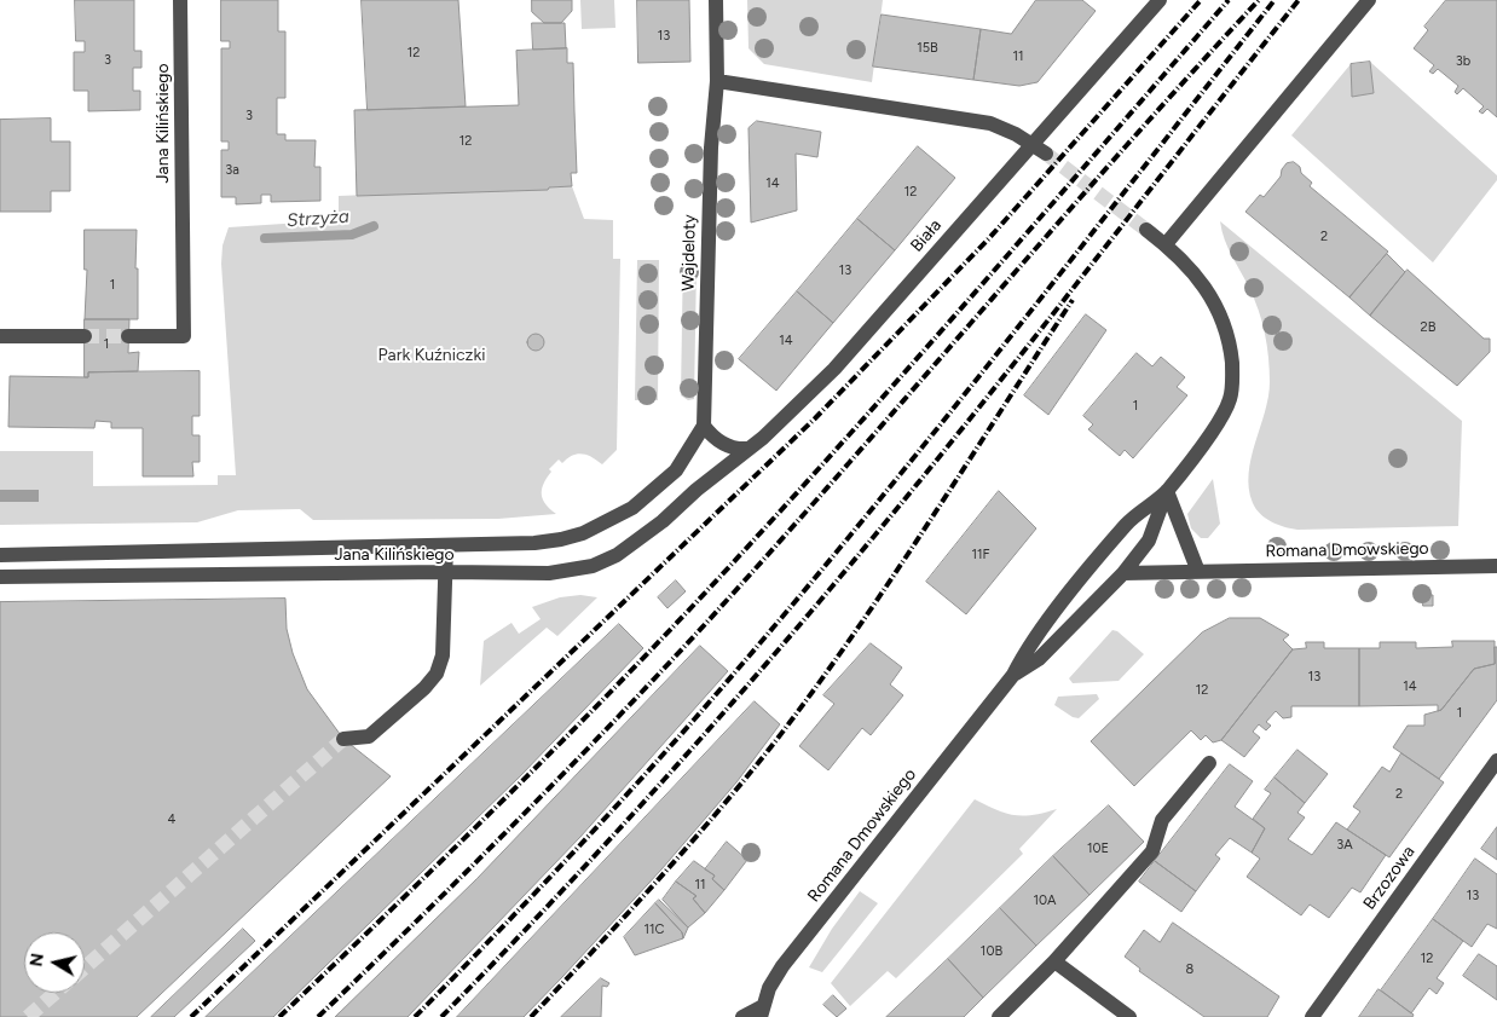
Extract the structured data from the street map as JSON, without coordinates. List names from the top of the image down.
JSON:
{
  "streets": {
    "street": [
      "Jana Kilińskiego",
      "Biała",
      "Wajdeloty",
      "Romana Dmowskiego",
      "Brzozowa"
    ]
  },
  "crossings": [
    ["Jana Kilińskiego", "Biała"],
    ["Jana Kilińskiego", "Wajdeloty"]
  ],
  "water": ["Strzyża"],
  "parks": ["Park Kuźniczki"],
  "house_numbers": [
    "13",
    "15B",
    "12",
    "11",
    "3",
    "3b",
    "3",
    "12",
    "3a",
    "14",
    "12",
    "2",
    "13",
    "1",
    "2B",
    "14",
    "1",
    "1",
    "11F",
    "13",
    "14",
    "12",
    "1",
    "2",
    "4",
    "3A",
    "10E",
    "11",
    "13",
    "10A",
    "11C",
    "10B",
    "12",
    "8"
  ],
  "north": "left"
}
